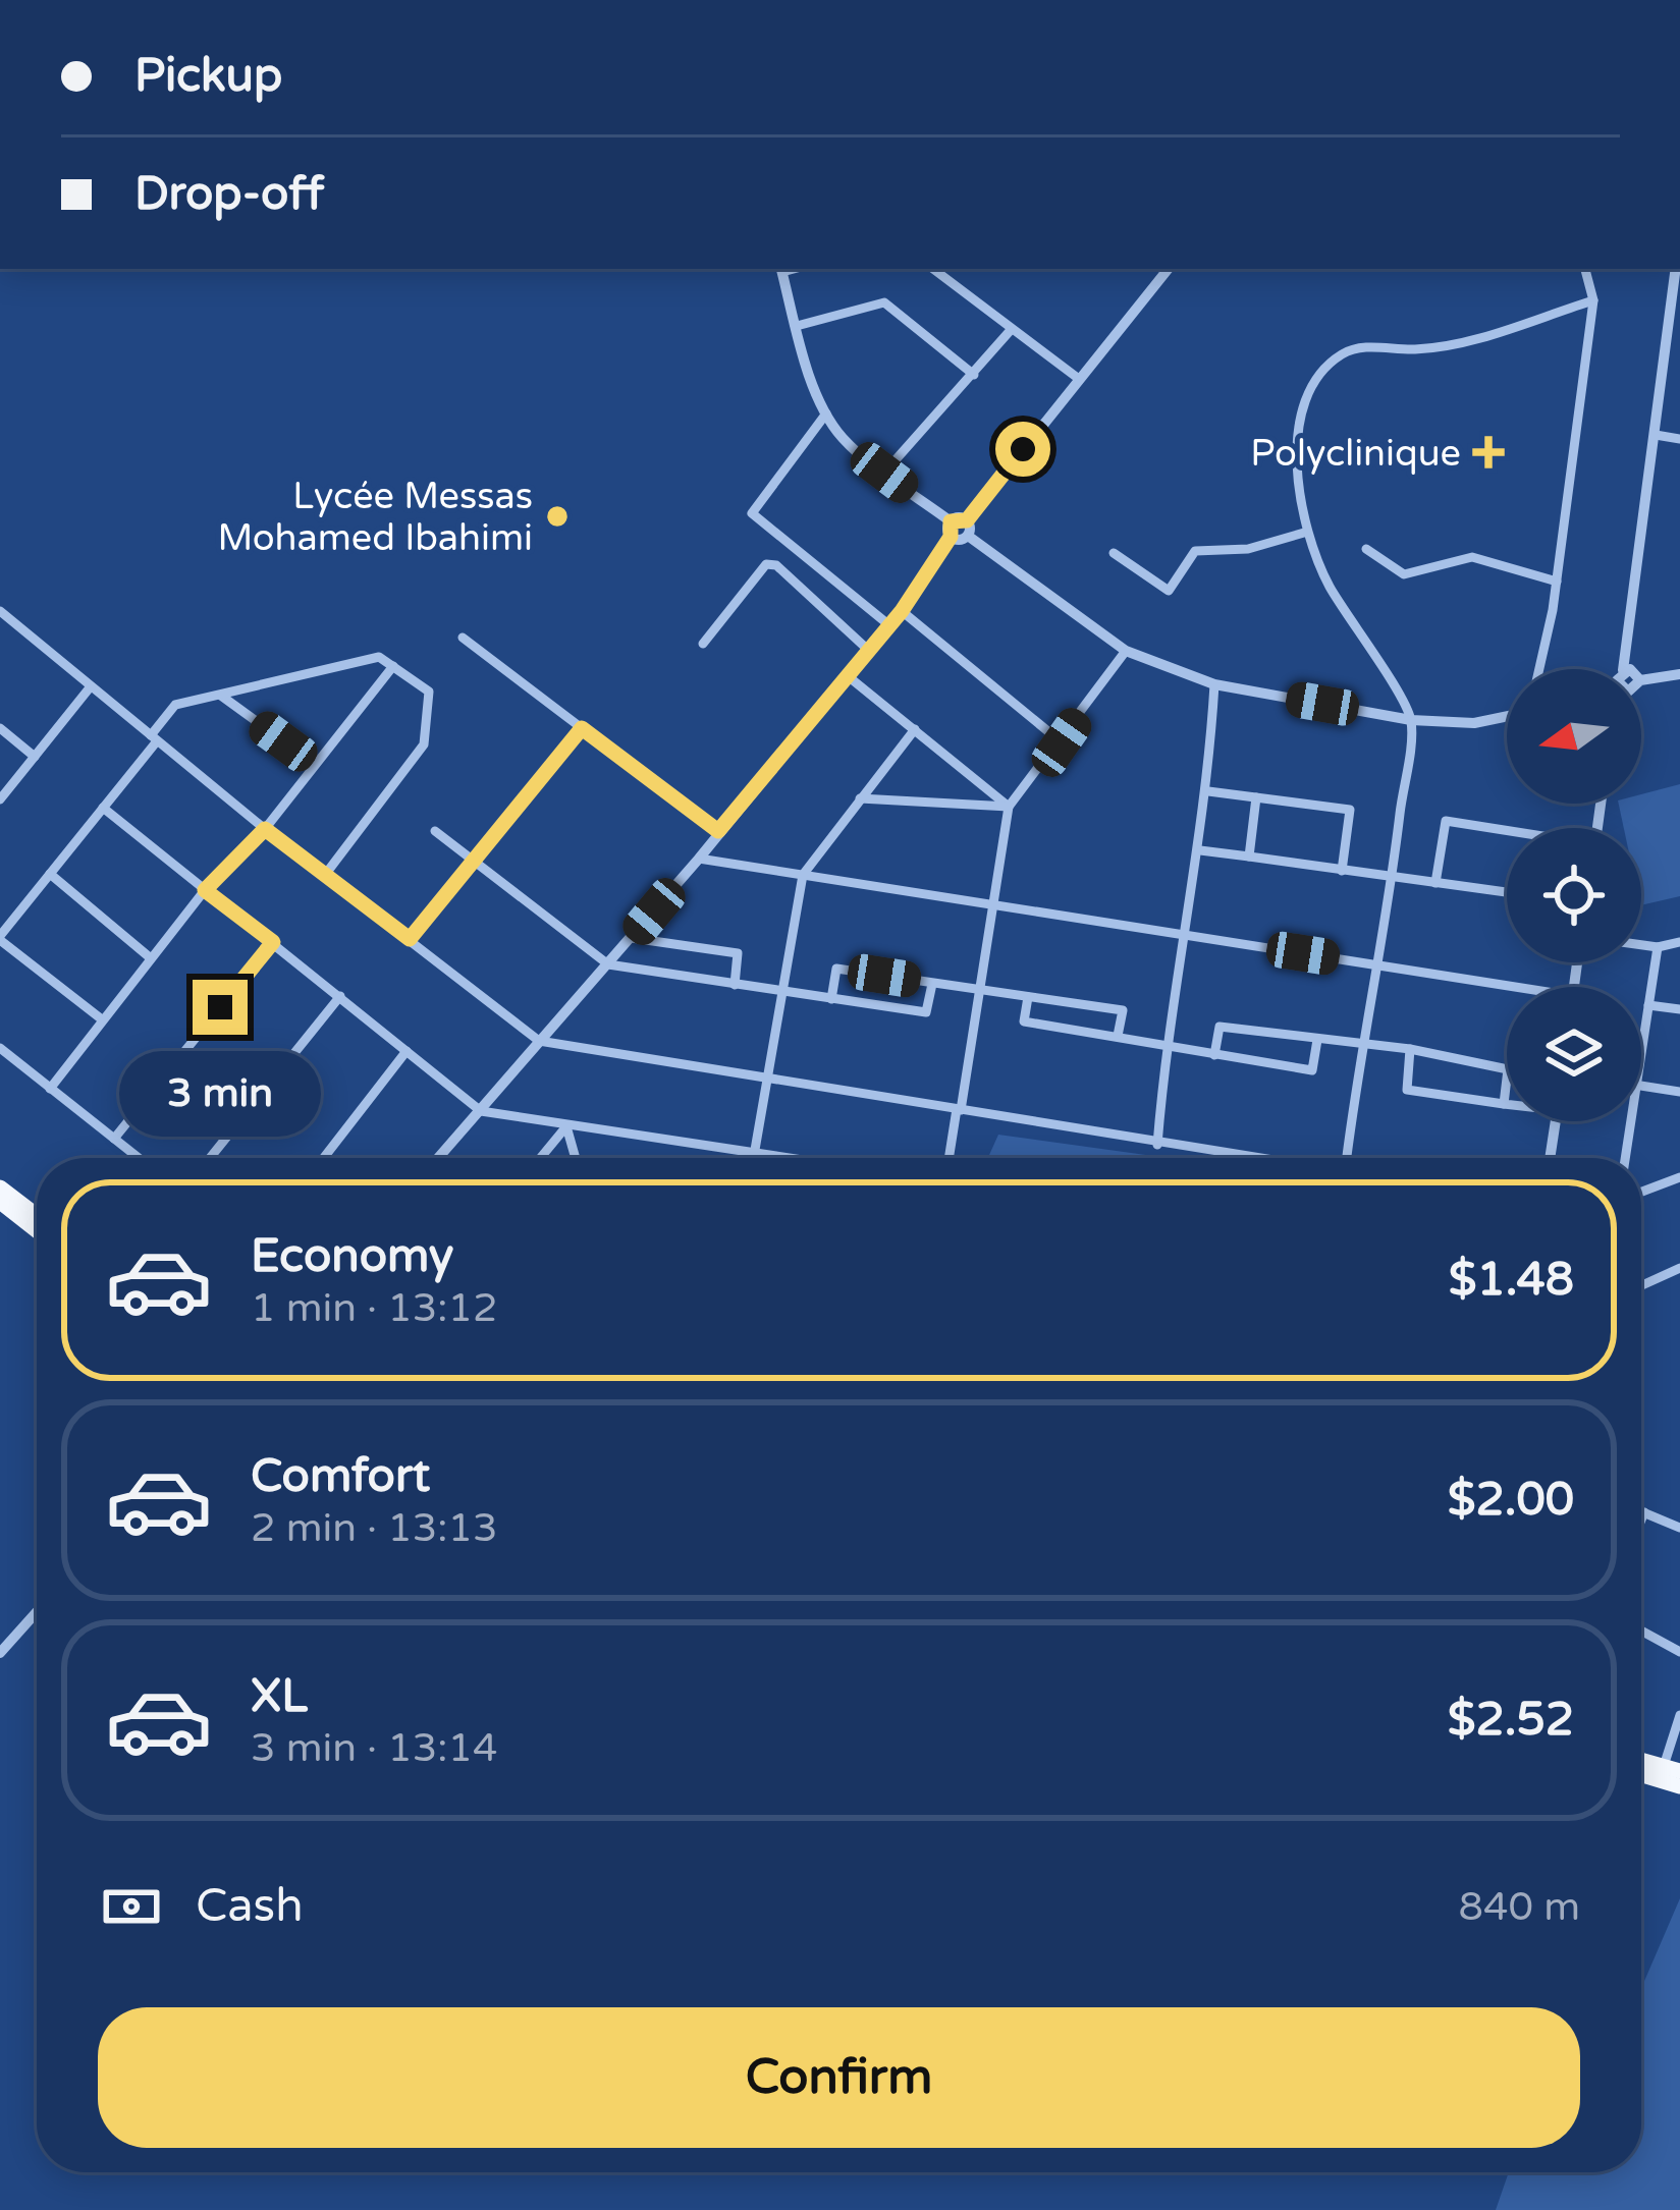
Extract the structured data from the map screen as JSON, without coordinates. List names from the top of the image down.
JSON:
{
  "places": {
    "health": ["Polyclinique"],
    "other": ["Lycée Messas Mohamed Ibahimi"]
  },
  "north": "left",
  "page": {
    "banner": ["Pickup", "Drop-off"],
    "bubble": "3 min",
    "list": [
      {
        "name": "Economy",
        "note": "1 min · 13:12",
        "value": "$1.48"
      },
      {
        "name": "Comfort",
        "note": "2 min · 13:13",
        "value": "$2.00"
      },
      {
        "name": "XL",
        "note": "3 min · 13:14",
        "value": "$2.52"
      }
    ],
    "pay": ["Cash", "840 m"],
    "buttons": "Confirm"
  }
}
